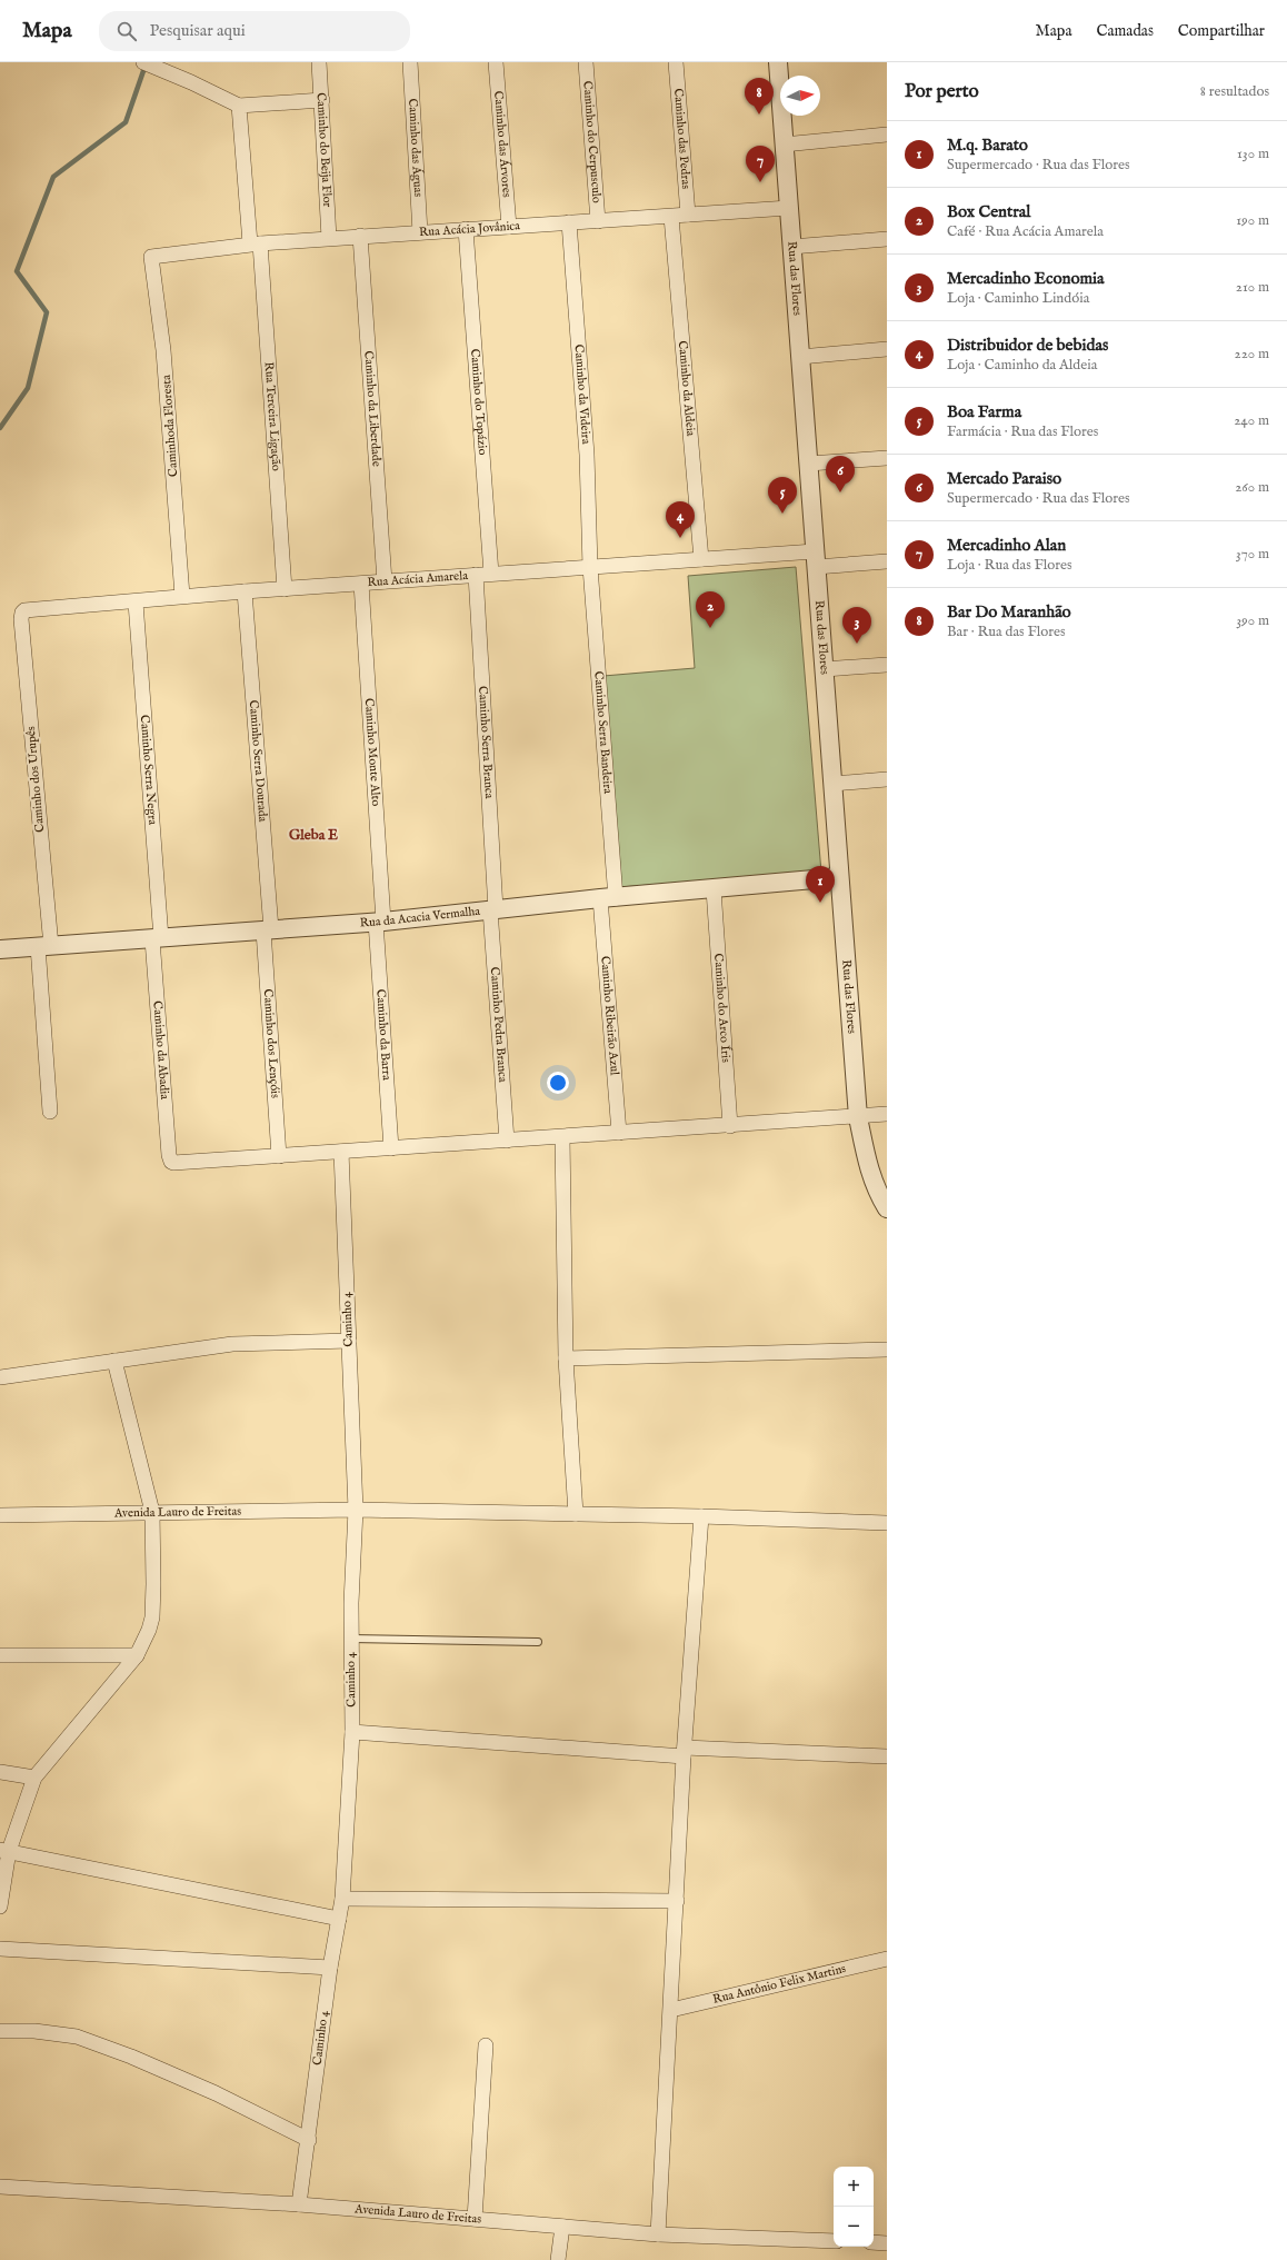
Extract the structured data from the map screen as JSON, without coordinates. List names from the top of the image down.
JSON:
{
  "streets": {
    "street": [
      "Caminho das Pedras",
      "Caminho do Cerpusculo",
      "Caminho das Árvores",
      "Caminho das Águas",
      "Caminho do Beija Flor",
      "Rua Acácia Jovânica",
      "Rua das Flores",
      "Caminho da Aldeia",
      "Caminho da Videira",
      "Caminho do Topázio",
      "Caminho da Liberdade",
      "Rua Terceira Ligação",
      "Caminhoda Floresta",
      "Rua Acácia Amarela",
      "Caminho Serra Bandeira",
      "Caminho Serra Branca",
      "Caminho Monte Alto",
      "Caminho Serra Dourada",
      "Caminho Serra Negra",
      "Caminho dos Urupês",
      "Rua da Acacia Vermalha",
      "Caminho do Arco Íris",
      "Caminho Ribeirão Azul",
      "Caminho Pedra Branca",
      "Caminho da Barra",
      "Caminho dos Lençóis",
      "Caminho da Abadia",
      "Caminho 4",
      "Avenida Lauro de Freitas",
      "Rua Antônio Felix Martins"
    ]
  },
  "crossings": [
    ["Caminho das Pedras", "Rua Acácia Jovânica"],
    ["Caminho do Cerpusculo", "Rua Acácia Jovânica"],
    ["Caminho das Árvores", "Rua Acácia Jovânica"],
    ["Caminho das Águas", "Rua Acácia Jovânica"],
    ["Caminho do Beija Flor", "Rua Acácia Jovânica"],
    ["Rua Acácia Jovânica", "Rua das Flores"],
    ["Rua Acácia Jovânica", "Caminho da Aldeia"],
    ["Rua Acácia Jovânica", "Caminho da Videira"],
    ["Rua Acácia Jovânica", "Caminho do Topázio"],
    ["Rua Acácia Jovânica", "Caminho da Liberdade"],
    ["Rua Acácia Jovânica", "Rua Terceira Ligação"],
    ["Rua Acácia Jovânica", "Caminhoda Floresta"],
    ["Rua das Flores", "Rua Acácia Amarela"],
    ["Rua das Flores", "Rua da Acacia Vermalha"],
    ["Caminho da Aldeia", "Rua Acácia Amarela"],
    ["Caminho da Videira", "Rua Acácia Amarela"],
    ["Caminho da Videira", "Caminho Serra Bandeira"],
    ["Caminho do Topázio", "Rua Acácia Amarela"],
    ["Caminho da Liberdade", "Rua Acácia Amarela"],
    ["Rua Terceira Ligação", "Rua Acácia Amarela"],
    ["Caminhoda Floresta", "Rua Acácia Amarela"],
    ["Rua Acácia Amarela", "Caminho Serra Bandeira"],
    ["Rua Acácia Amarela", "Caminho Serra Branca"],
    ["Rua Acácia Amarela", "Caminho Monte Alto"],
    ["Rua Acácia Amarela", "Caminho Serra Dourada"],
    ["Rua Acácia Amarela", "Caminho Serra Negra"],
    ["Rua Acácia Amarela", "Caminho dos Urupês"],
    ["Caminho Serra Bandeira", "Rua da Acacia Vermalha"],
    ["Caminho Serra Bandeira", "Caminho Ribeirão Azul"],
    ["Caminho Serra Branca", "Rua da Acacia Vermalha"],
    ["Caminho Serra Branca", "Caminho Pedra Branca"],
    ["Caminho Monte Alto", "Rua da Acacia Vermalha"],
    ["Caminho Monte Alto", "Caminho da Barra"],
    ["Caminho Serra Dourada", "Rua da Acacia Vermalha"],
    ["Caminho Serra Dourada", "Caminho dos Lençóis"],
    ["Caminho Serra Negra", "Rua da Acacia Vermalha"],
    ["Caminho Serra Negra", "Caminho da Abadia"],
    ["Caminho dos Urupês", "Rua da Acacia Vermalha"],
    ["Rua da Acacia Vermalha", "Caminho do Arco Íris"],
    ["Rua da Acacia Vermalha", "Caminho Ribeirão Azul"],
    ["Rua da Acacia Vermalha", "Caminho Pedra Branca"],
    ["Rua da Acacia Vermalha", "Caminho da Barra"],
    ["Rua da Acacia Vermalha", "Caminho dos Lençóis"],
    ["Rua da Acacia Vermalha", "Caminho da Abadia"],
    ["Caminho dos Lençóis", "Caminho da Abadia"],
    ["Caminho 4", "Avenida Lauro de Freitas"]
  ],
  "districts": ["Gleba E"],
  "north": "right",
  "page": {
    "header": "Mapa",
    "search": "Pesquisar aqui",
    "nav": ["Mapa", "Camadas", "Compartilhar"],
    "heading": ["Por perto", "8 resultados"],
    "pins": [
      "8",
      "7",
      "6",
      "5",
      "4",
      "2",
      "3",
      "1"
    ],
    "list": [
      {
        "mark": "1",
        "name": "M.q. Barato",
        "note": "Supermercado · Rua das Flores",
        "value": "130 m"
      },
      {
        "mark": "2",
        "name": "Box Central",
        "note": "Café · Rua Acácia Amarela",
        "value": "190 m"
      },
      {
        "mark": "3",
        "name": "Mercadinho Economia",
        "note": "Loja · Caminho Lindóia",
        "value": "210 m"
      },
      {
        "mark": "4",
        "name": "Distribuidor de bebidas",
        "note": "Loja · Caminho da Aldeia",
        "value": "220 m"
      },
      {
        "mark": "5",
        "name": "Boa Farma",
        "note": "Farmácia · Rua das Flores",
        "value": "240 m"
      },
      {
        "mark": "6",
        "name": "Mercado Paraiso",
        "note": "Supermercado · Rua das Flores",
        "value": "260 m"
      },
      {
        "mark": "7",
        "name": "Mercadinho Alan",
        "note": "Loja · Rua das Flores",
        "value": "370 m"
      },
      {
        "mark": "8",
        "name": "Bar Do Maranhão",
        "note": "Bar · Rua das Flores",
        "value": "390 m"
      }
    ],
    "map_buttons": ["+", "−"]
  }
}
